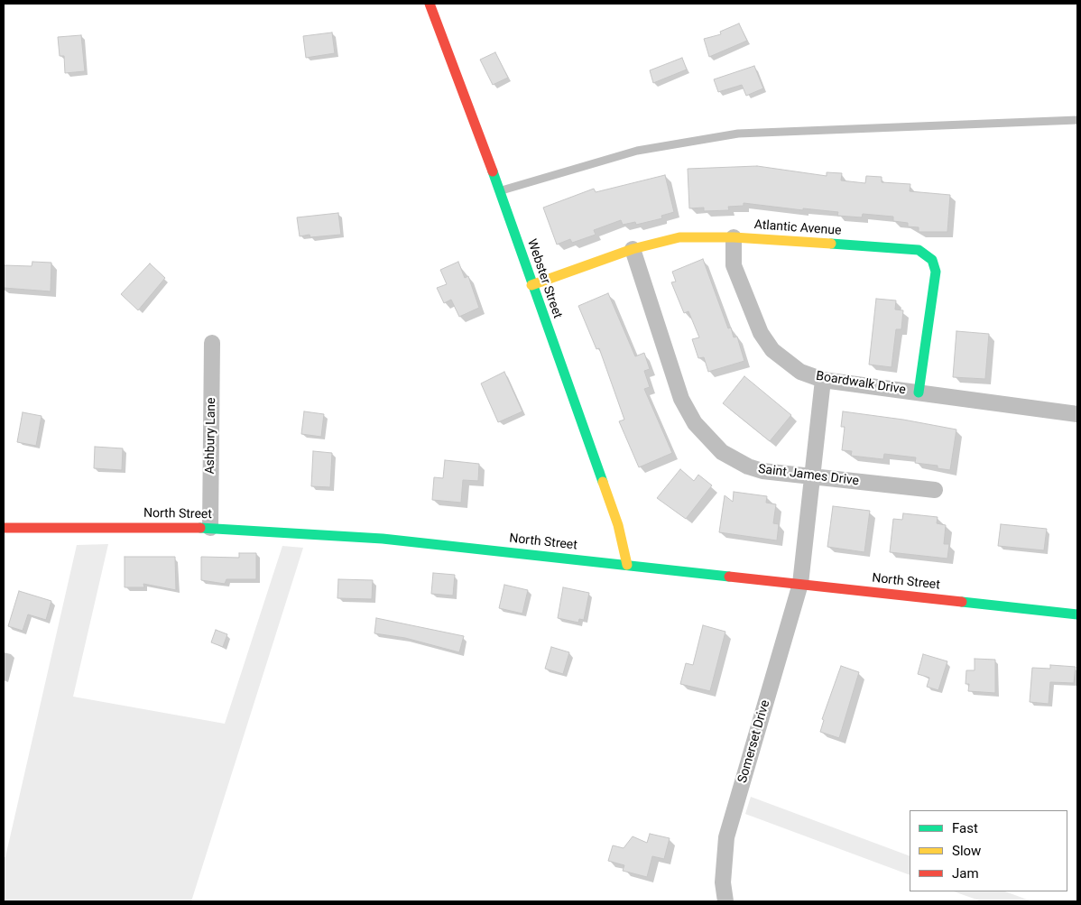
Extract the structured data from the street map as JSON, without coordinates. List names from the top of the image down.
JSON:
{
  "streets": {
    "street": [
      "Atlantic Avenue",
      "Webster Street",
      "Boardwalk Drive",
      "Ashbury Lane",
      "Saint James Drive",
      "North Street",
      "Somerset Drive"
    ]
  },
  "crossings": [
    ["Atlantic Avenue", "Webster Street"],
    ["Atlantic Avenue", "Boardwalk Drive"],
    ["Atlantic Avenue", "Saint James Drive"],
    ["Webster Street", "North Street"],
    ["Boardwalk Drive", "Somerset Drive"],
    ["Ashbury Lane", "North Street"],
    ["Saint James Drive", "Somerset Drive"],
    ["North Street", "Somerset Drive"]
  ],
  "legend": ["Fast", "Slow", "Jam"]
}
